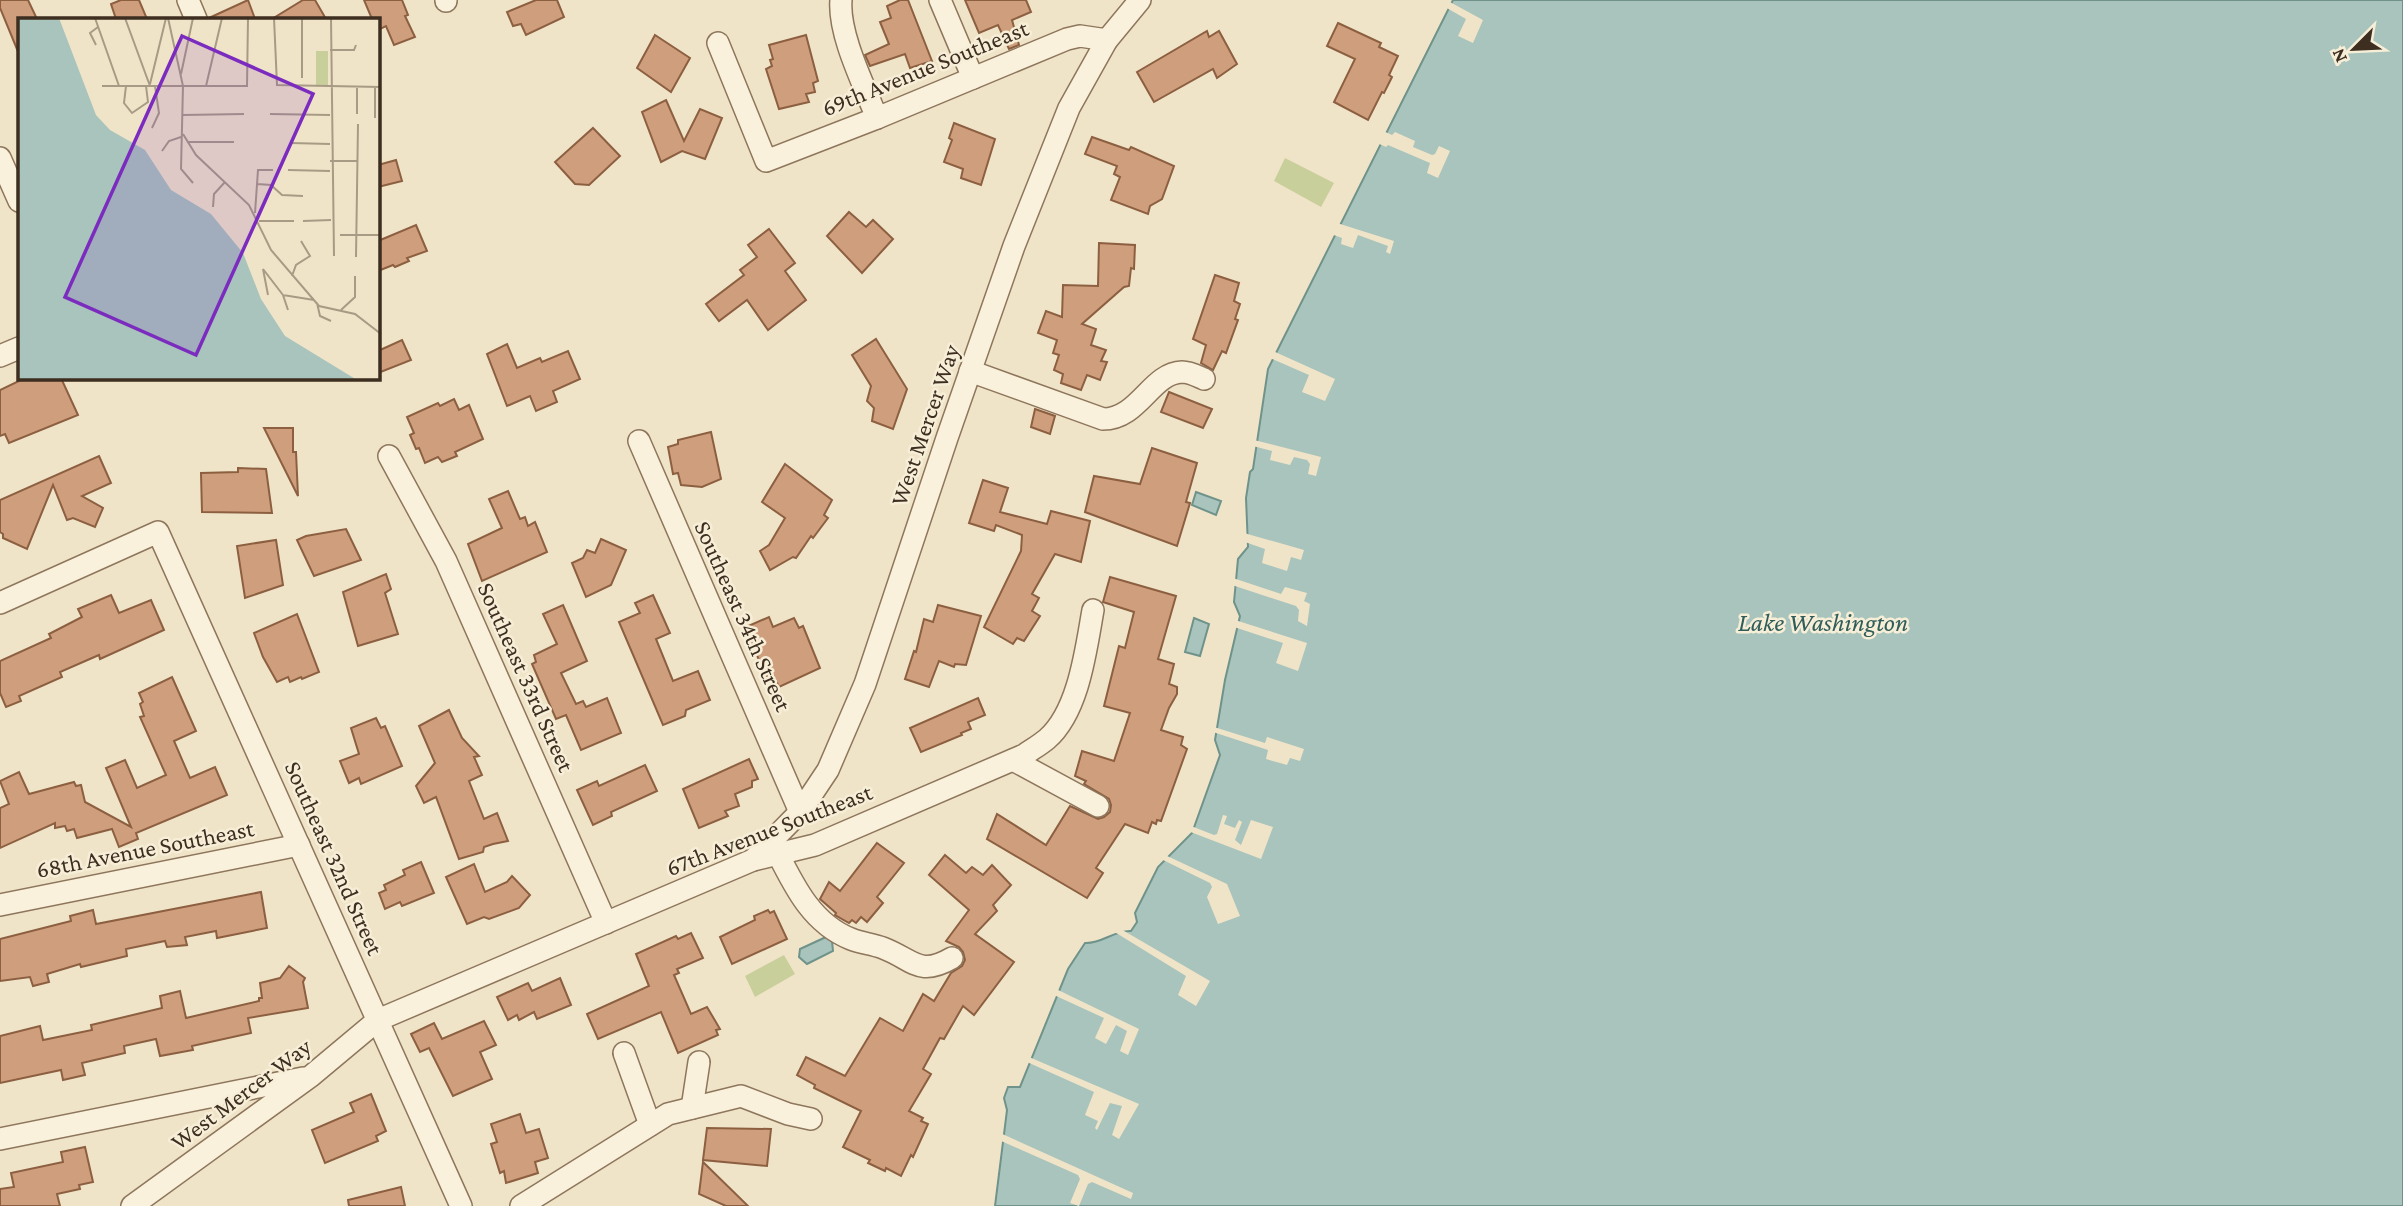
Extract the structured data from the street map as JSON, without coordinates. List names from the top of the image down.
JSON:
{
  "streets": {
    "street": [
      "69th Avenue Southeast",
      "West Mercer Way",
      "Southeast 34th Street",
      "Southeast 33rd Street",
      "67th Avenue Southeast",
      "68th Avenue Southeast",
      "Southeast 32nd Street"
    ]
  },
  "crossings": [
    ["69th Avenue Southeast", "West Mercer Way"],
    ["West Mercer Way", "Southeast 34th Street"],
    ["West Mercer Way", "67th Avenue Southeast"],
    ["West Mercer Way", "Southeast 32nd Street"],
    ["Southeast 33rd Street", "67th Avenue Southeast"],
    ["67th Avenue Southeast", "Southeast 32nd Street"],
    ["68th Avenue Southeast", "Southeast 32nd Street"]
  ],
  "water": ["Lake Washington"],
  "north": "bottom left"
}
